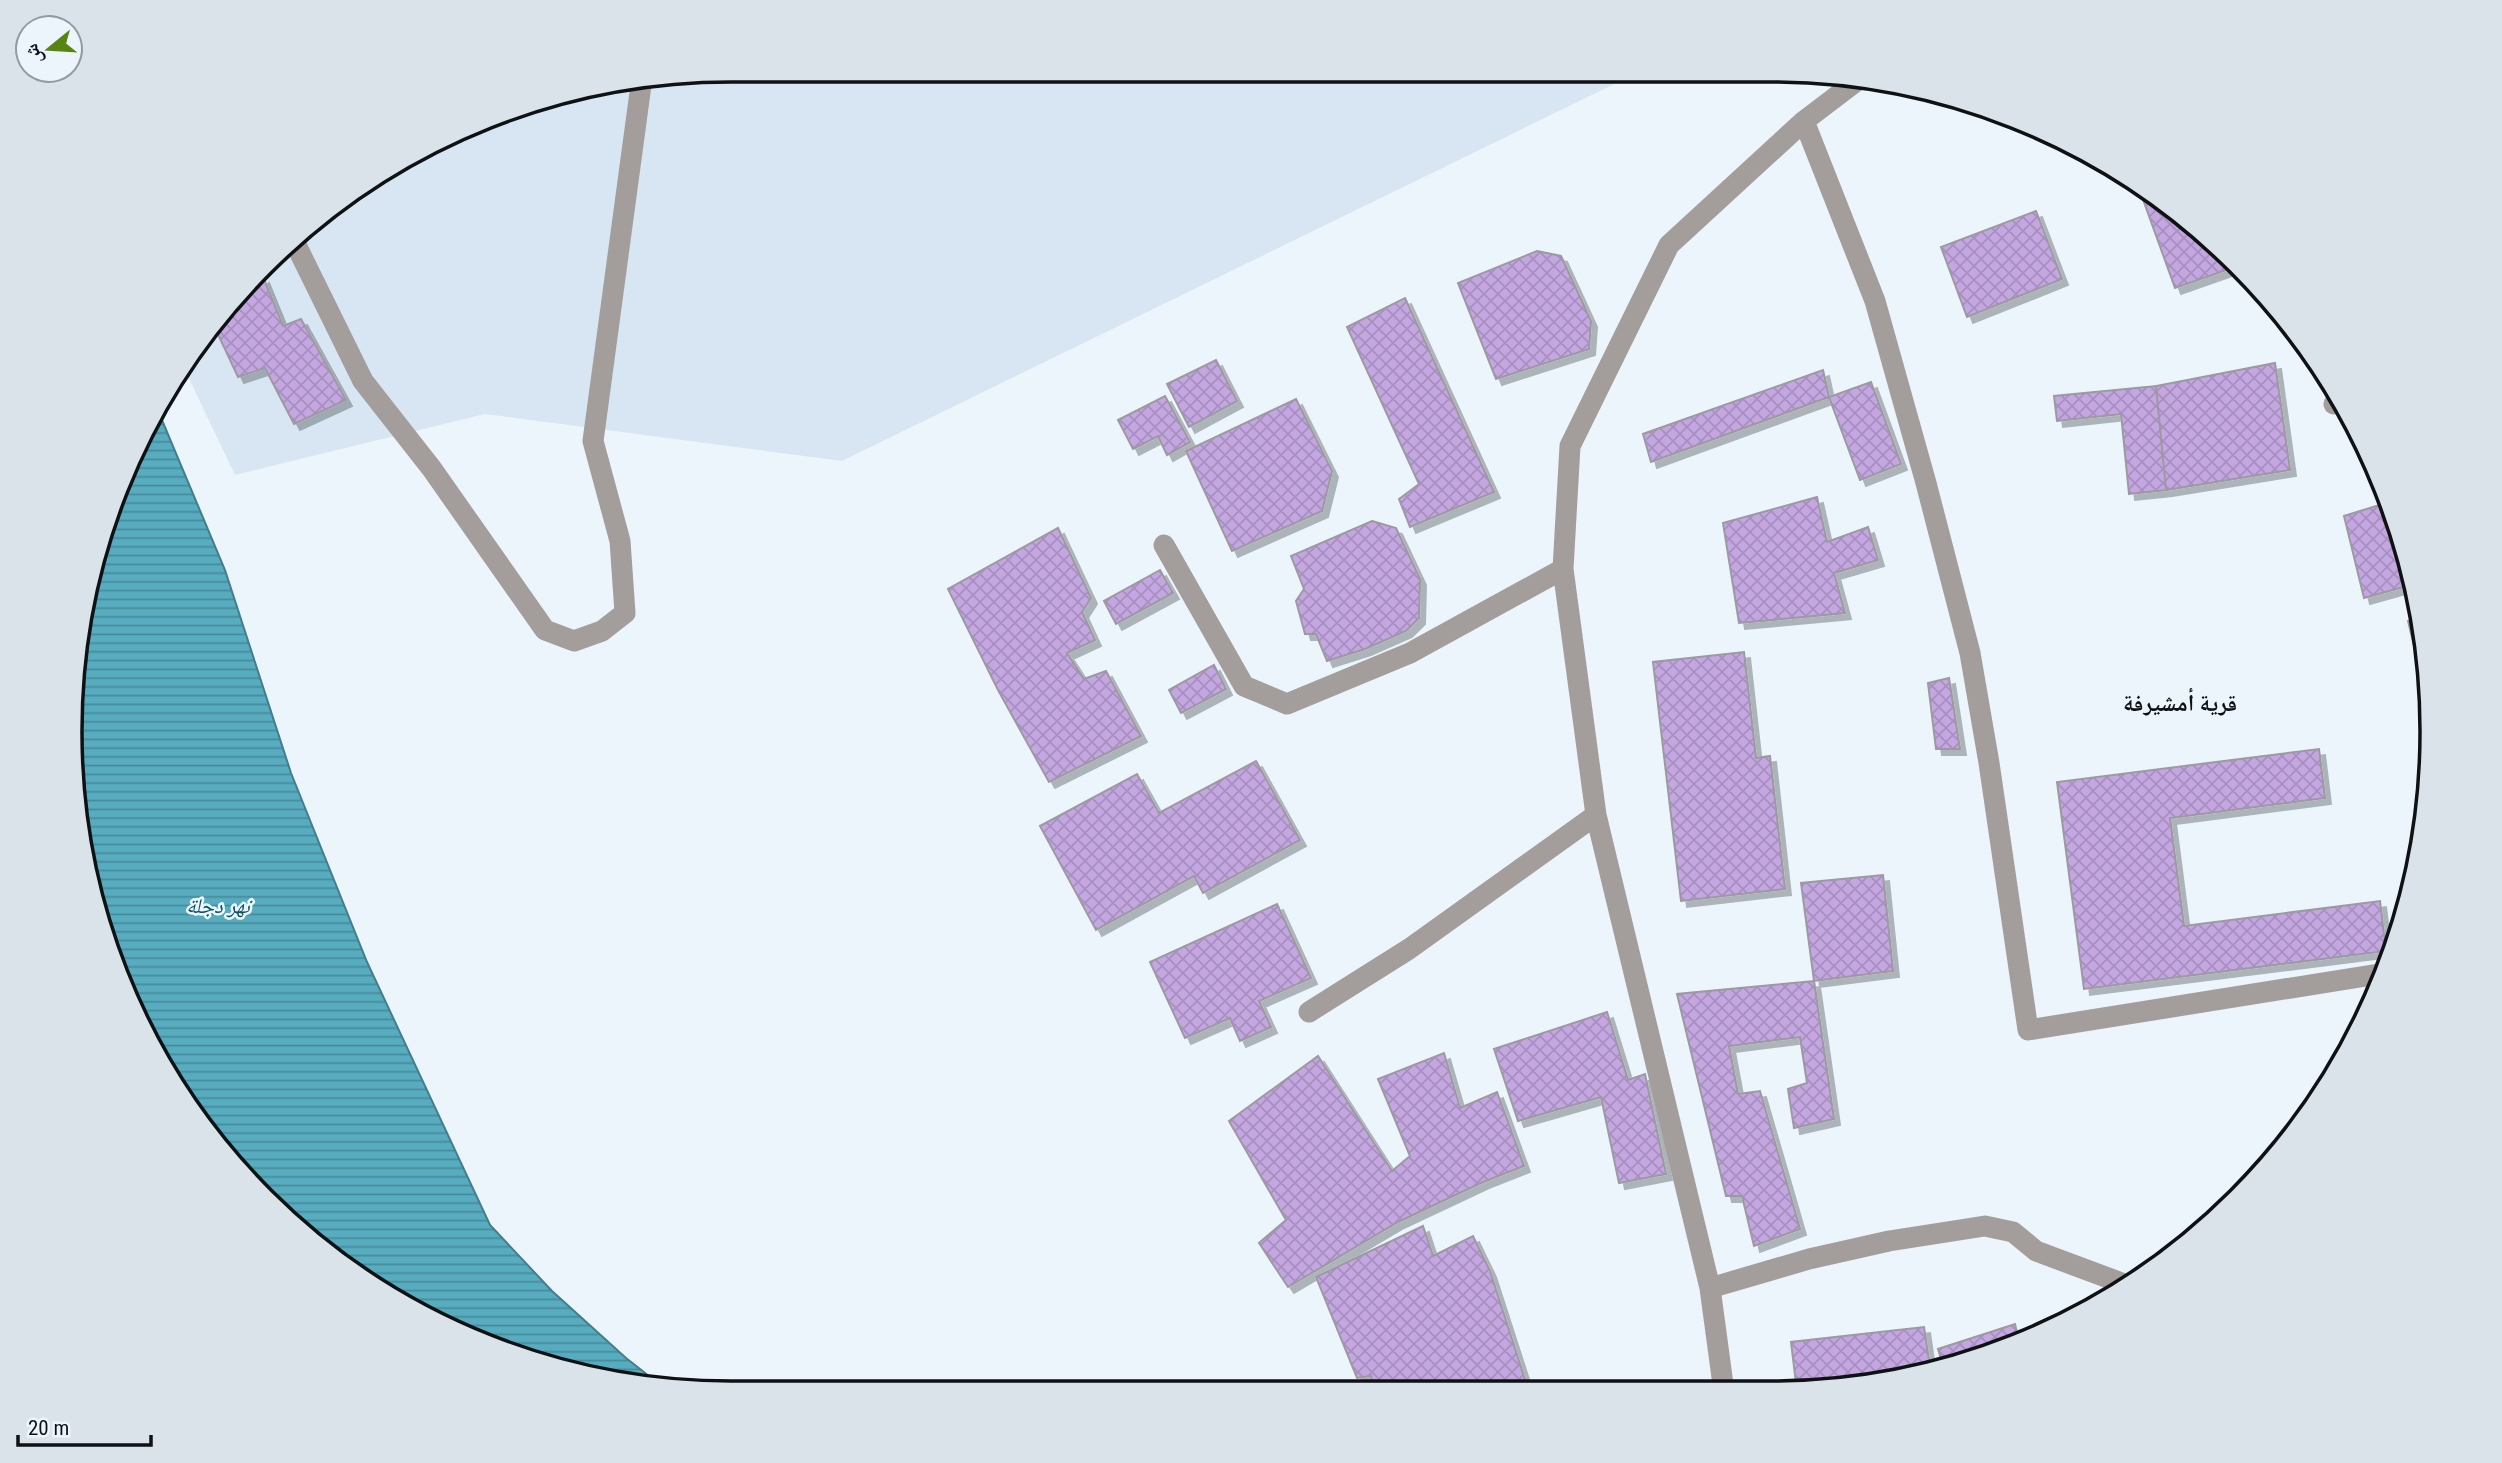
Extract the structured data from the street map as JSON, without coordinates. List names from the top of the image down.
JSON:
{
  "districts": ["قرية أمشيرفة"],
  "water": ["نهر دجلة"],
  "scale_bar": "20 m",
  "north": "left"
}
